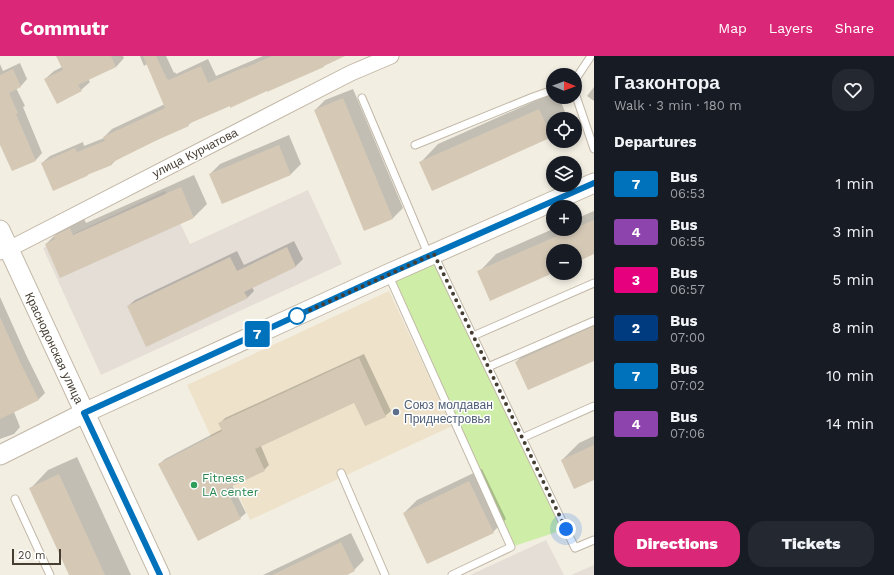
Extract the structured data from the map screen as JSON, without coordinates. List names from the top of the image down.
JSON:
{
  "streets": {
    "street": ["улица Курчатова", "Краснодонская улица"]
  },
  "crossings": [
    ["улица Курчатова", "Краснодонская улица"]
  ],
  "places": ["Союз молдаван Приднестровья", "Fitness LA center"],
  "lines": ["bus line 7"],
  "scale_bar": "20 m",
  "north": "right",
  "page": {
    "header": "Commutr",
    "nav": ["Map", "Layers", "Share"],
    "on_map": "7",
    "heading": [
      ["Газконтора", "Walk · 3 min · 180 m"],
      "Departures"
    ],
    "map_buttons": ["+", "−"],
    "list": [
      {
        "mark": "7",
        "name": "Bus",
        "note": "06:53",
        "value": "1 min"
      },
      {
        "mark": "4",
        "name": "Bus",
        "note": "06:55",
        "value": "3 min"
      },
      {
        "mark": "3",
        "name": "Bus",
        "note": "06:57",
        "value": "5 min"
      },
      {
        "mark": "2",
        "name": "Bus",
        "note": "07:00",
        "value": "8 min"
      },
      {
        "mark": "7",
        "name": "Bus",
        "note": "07:02",
        "value": "10 min"
      },
      {
        "mark": "4",
        "name": "Bus",
        "note": "07:06",
        "value": "14 min"
      }
    ],
    "buttons": ["Directions", "Tickets"],
    "scale": "20 m"
  }
}
